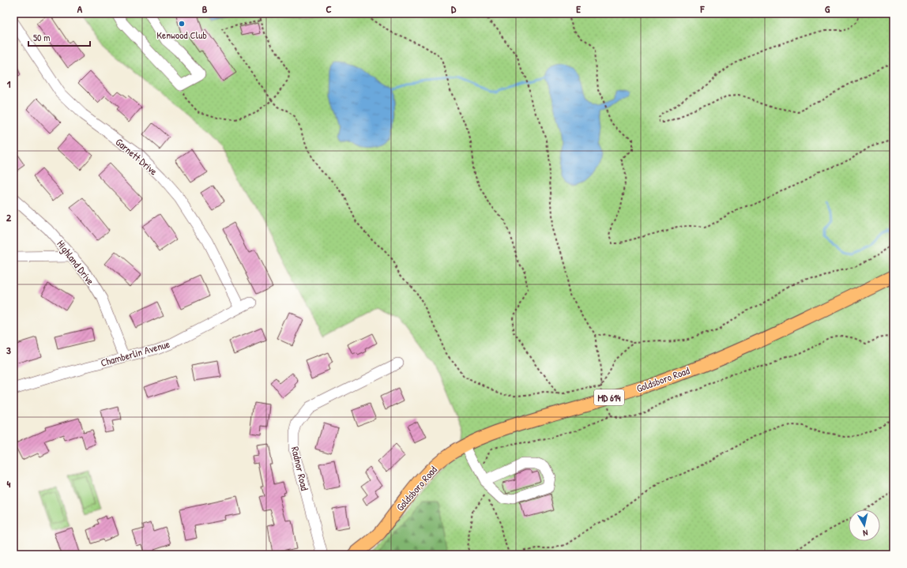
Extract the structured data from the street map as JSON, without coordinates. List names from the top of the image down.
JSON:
{
  "streets": {
    "main road": ["Goldsboro Road", "MD 614"],
    "street": [
      "Garnett Drive",
      "Highland Drive",
      "Chamberlin Avenue",
      "Radnor Road"
    ]
  },
  "crossings": [
    ["Garnett Drive", "Chamberlin Avenue"],
    ["Highland Drive", "Chamberlin Avenue"]
  ],
  "places": ["Kenwood Club"],
  "scale_bar": "50 m",
  "north": "bottom",
  "grid": {
    "columns": [
      "A",
      "B",
      "C",
      "D",
      "E",
      "F",
      "G"
    ],
    "rows": [
      "1",
      "2",
      "3",
      "4"
    ]
  }
}
